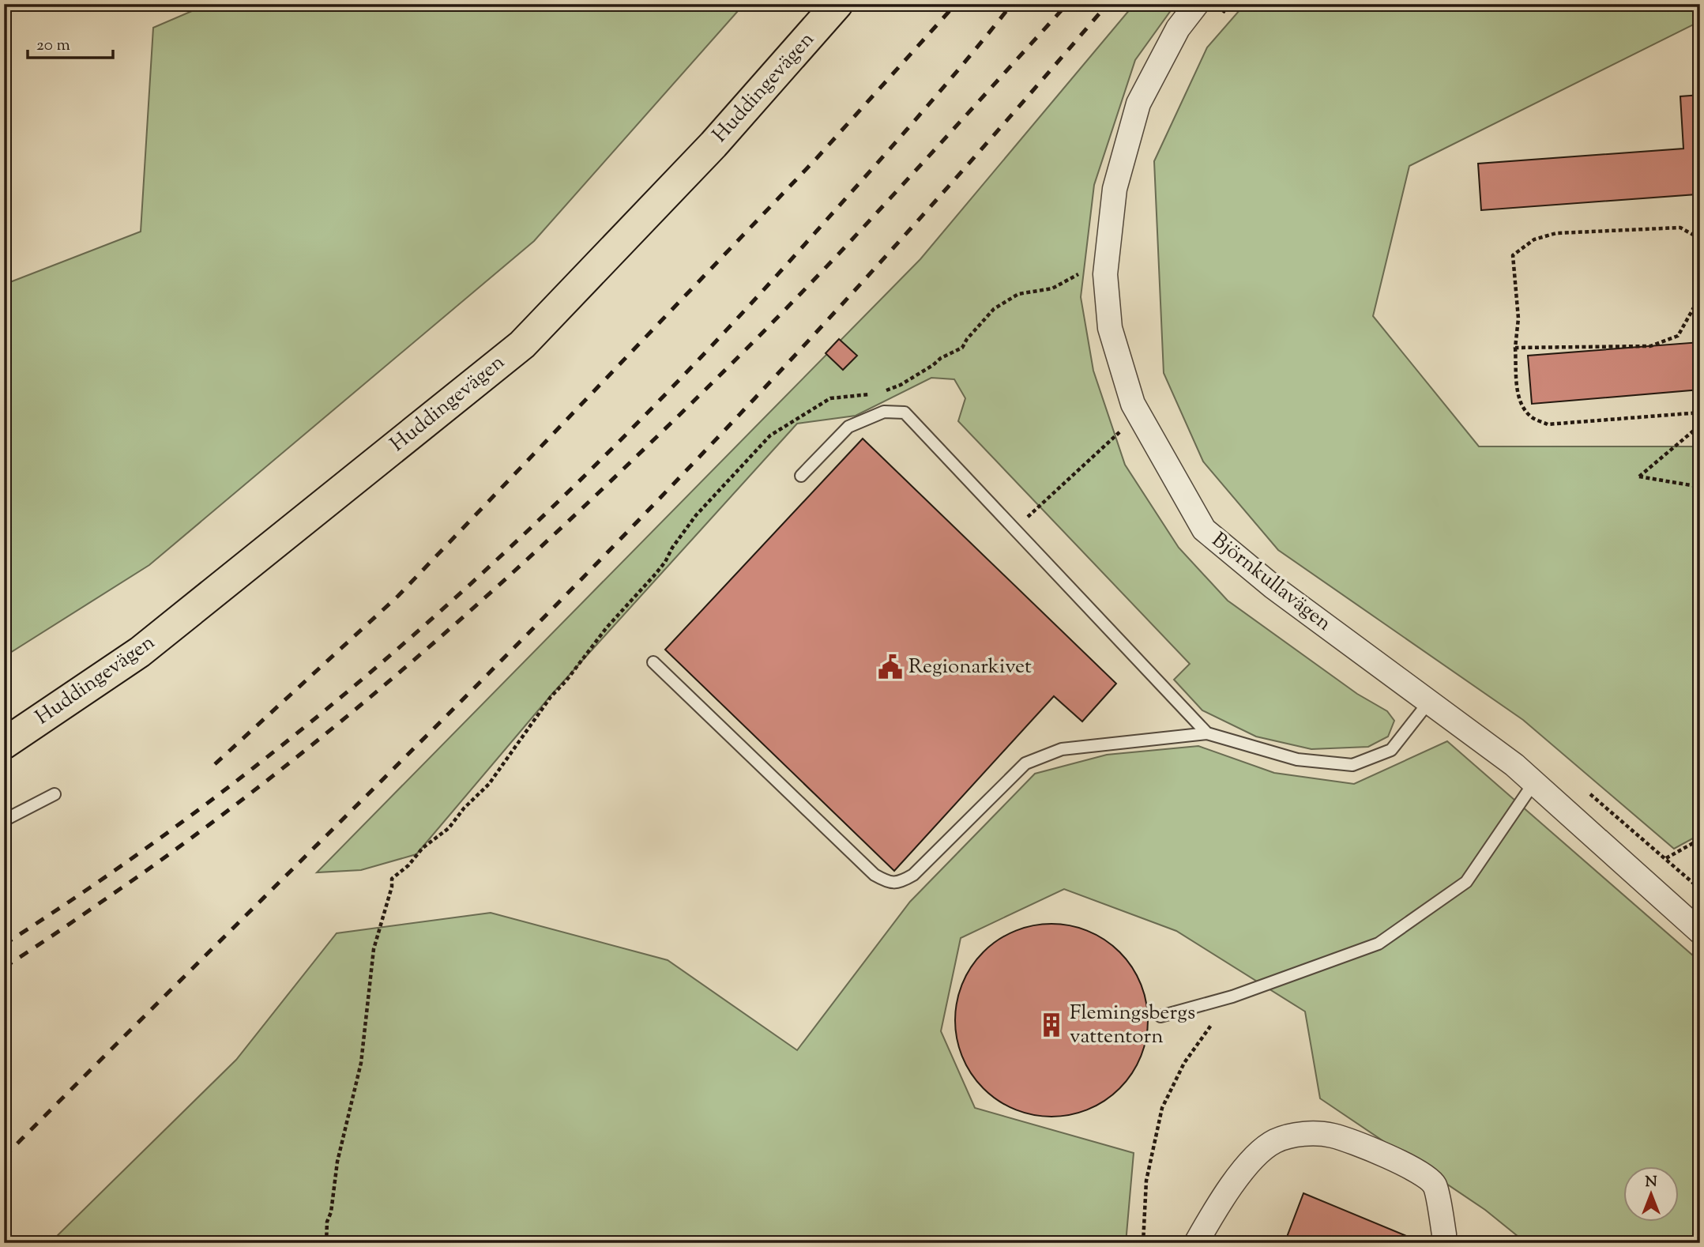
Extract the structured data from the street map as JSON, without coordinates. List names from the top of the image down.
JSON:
{
  "streets": {
    "main road": ["Huddingevägen"],
    "street": ["Björnkullavägen"]
  },
  "places": {
    "public building": ["Regionarkivet"],
    "building": ["Flemingsbergs vattentorn"]
  },
  "scale_bar": "20 m",
  "north": "top"
}
